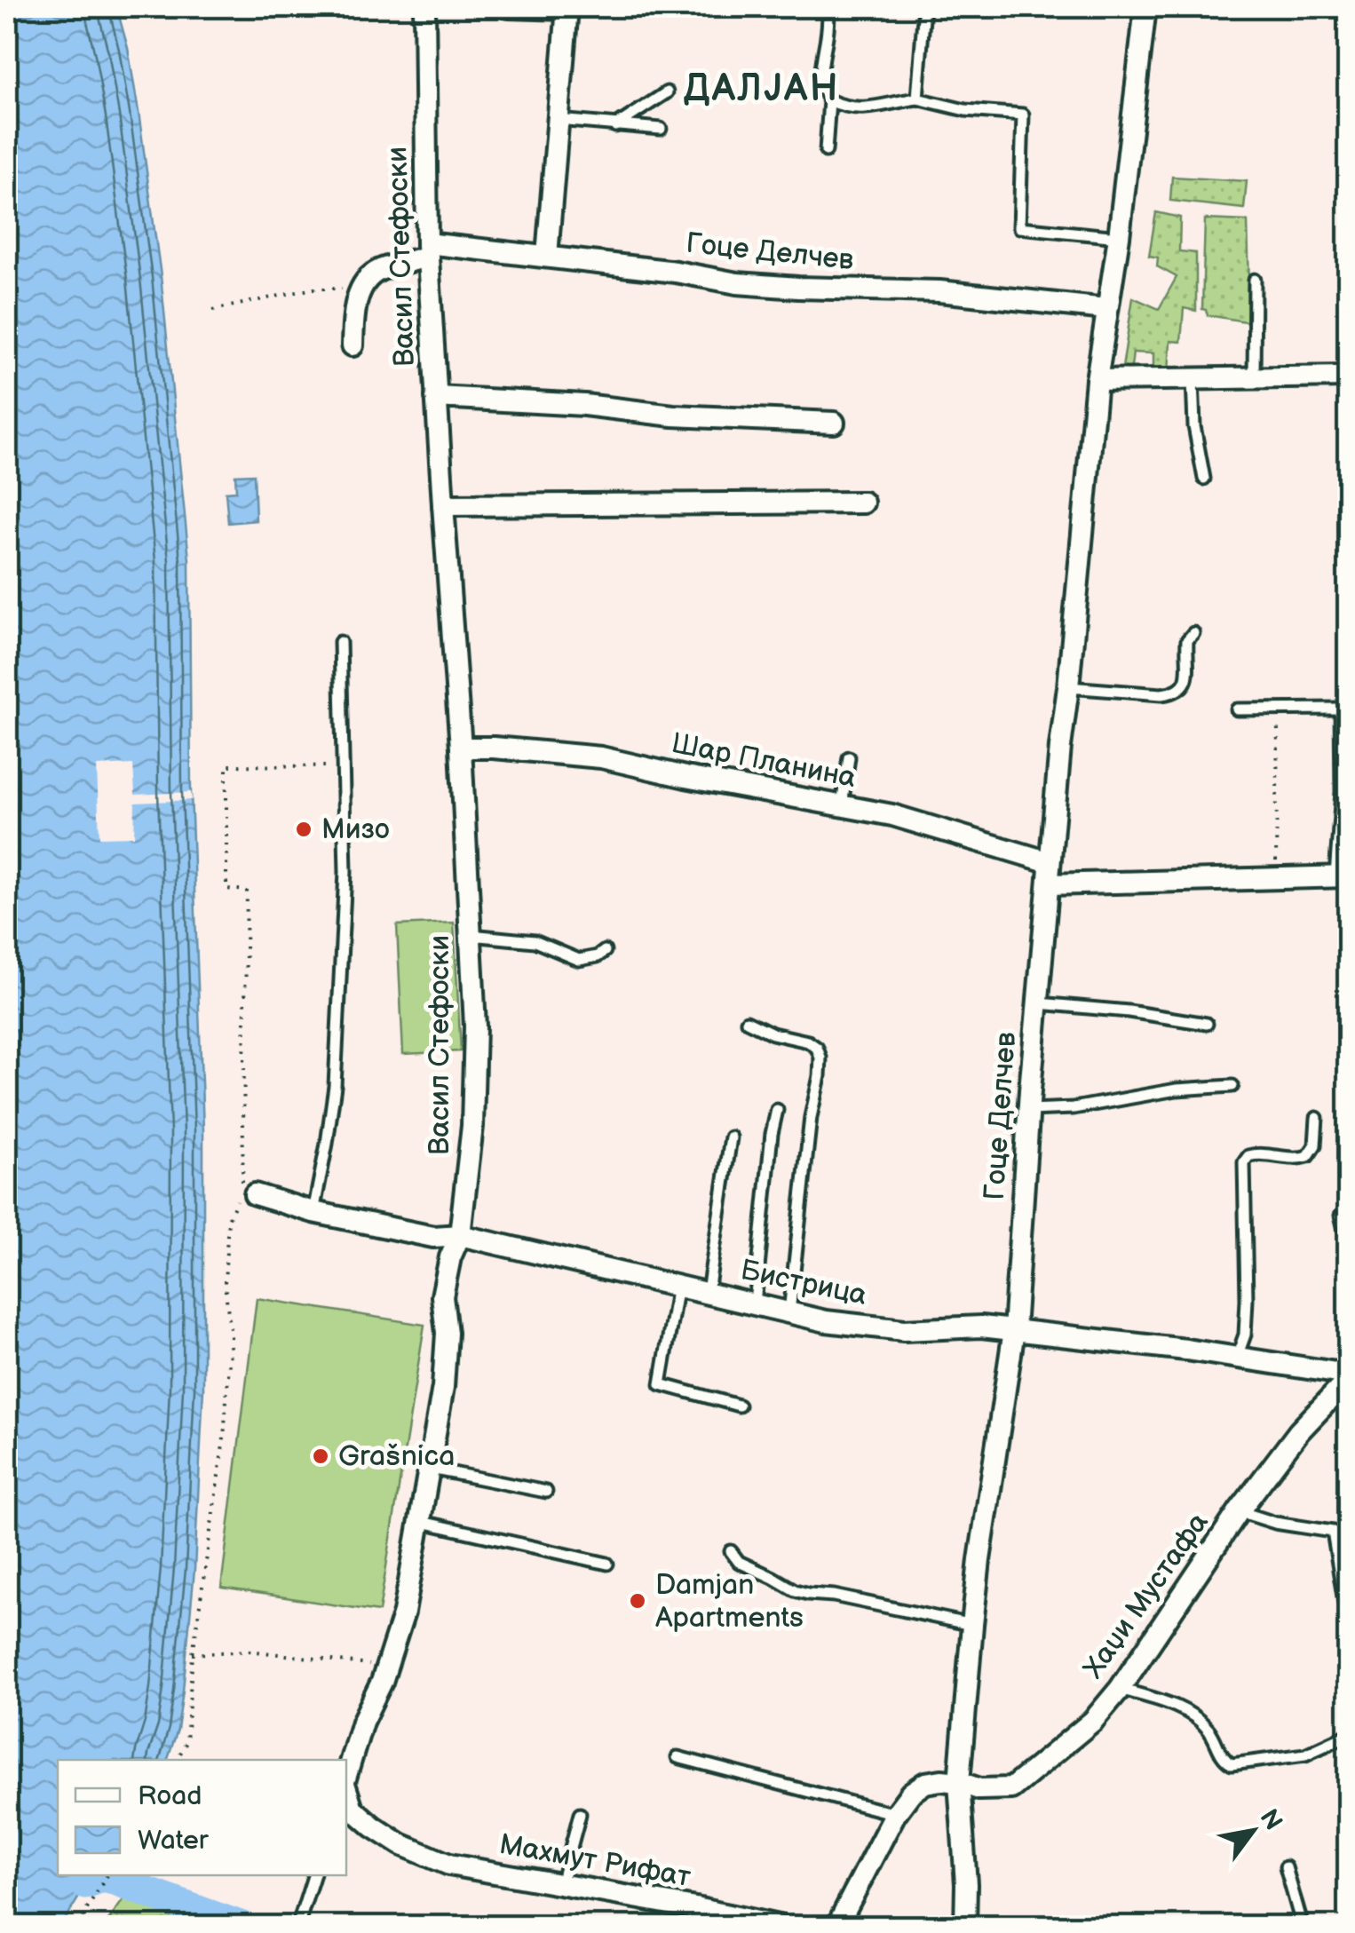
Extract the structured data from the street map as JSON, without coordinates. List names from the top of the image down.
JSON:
{
  "streets": {
    "street": [
      "Гоце Делчев",
      "Васил Стефоски",
      "Шар Планина",
      "Бистрица",
      "Хаџи Мустафа",
      "Махмут Рифат"
    ]
  },
  "crossings": [
    ["Гоце Делчев", "Васил Стефоски"],
    ["Гоце Делчев", "Шар Планина"],
    ["Гоце Делчев", "Бистрица"],
    ["Гоце Делчев", "Хаџи Мустафа"],
    ["Васил Стефоски", "Шар Планина"],
    ["Васил Стефоски", "Бистрица"],
    ["Васил Стефоски", "Махмут Рифат"],
    ["Бистрица", "Хаџи Мустафа"]
  ],
  "districts": ["ДАЛЈАН"],
  "places": ["Мизо", "Grašnica", "Damjan Apartments"],
  "legend": ["Road", "Water"],
  "north": "top right"
}
